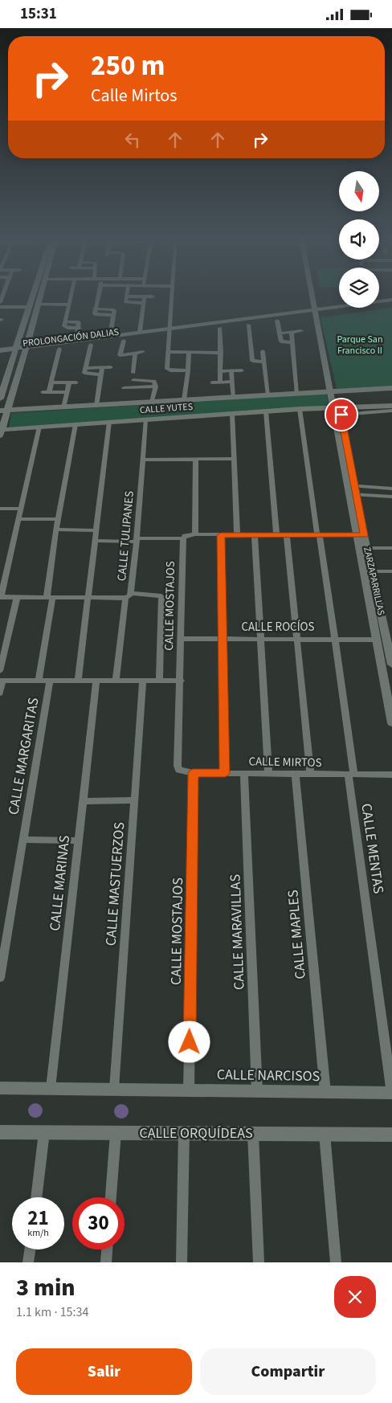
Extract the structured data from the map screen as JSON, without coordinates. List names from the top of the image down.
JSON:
{
  "streets": {
    "main road": ["PROLONGACIÓN DALIAS", "CALLE YUTES"],
    "street": [
      "CALLE TULIPANES",
      "ZARZAPARRILLAS",
      "CALLE MOSTAJOS",
      "CALLE ROCÍOS",
      "CALLE MARGARITAS",
      "CALLE MIRTOS",
      "CALLE MENTAS",
      "CALLE MARINAS",
      "CALLE MASTUERZOS",
      "CALLE MARAVILLAS",
      "CALLE MAPLES",
      "CALLE NARCISOS",
      "CALLE ORQUÍDEAS"
    ]
  },
  "crossings": [
    ["PROLONGACIÓN DALIAS", "ZARZAPARRILLAS"],
    ["CALLE YUTES", "CALLE TULIPANES"],
    ["CALLE YUTES", "ZARZAPARRILLAS"],
    ["CALLE YUTES", "CALLE MENTAS"],
    ["ZARZAPARRILLAS", "CALLE ROCÍOS"],
    ["CALLE MOSTAJOS", "CALLE ROCÍOS"],
    ["CALLE MOSTAJOS", "CALLE MIRTOS"],
    ["CALLE MOSTAJOS", "CALLE NARCISOS"],
    ["CALLE ROCÍOS", "CALLE MENTAS"],
    ["CALLE MIRTOS", "CALLE MENTAS"],
    ["CALLE MIRTOS", "CALLE MARAVILLAS"],
    ["CALLE MIRTOS", "CALLE MAPLES"],
    ["CALLE MENTAS", "CALLE NARCISOS"],
    ["CALLE MARINAS", "CALLE NARCISOS"],
    ["CALLE MASTUERZOS", "CALLE NARCISOS"],
    ["CALLE MARAVILLAS", "CALLE NARCISOS"],
    ["CALLE MAPLES", "CALLE NARCISOS"]
  ],
  "parks": ["Parque San Francisco II"],
  "north": "bottom",
  "page": {
    "status": "15:31",
    "turn": ["250 m", "Calle Mirtos"],
    "speed": "21 km/h",
    "limit": "30",
    "heading": ["3 min", "1.1 km · 15:34"],
    "buttons": ["Salir", "Compartir"]
  }
}
